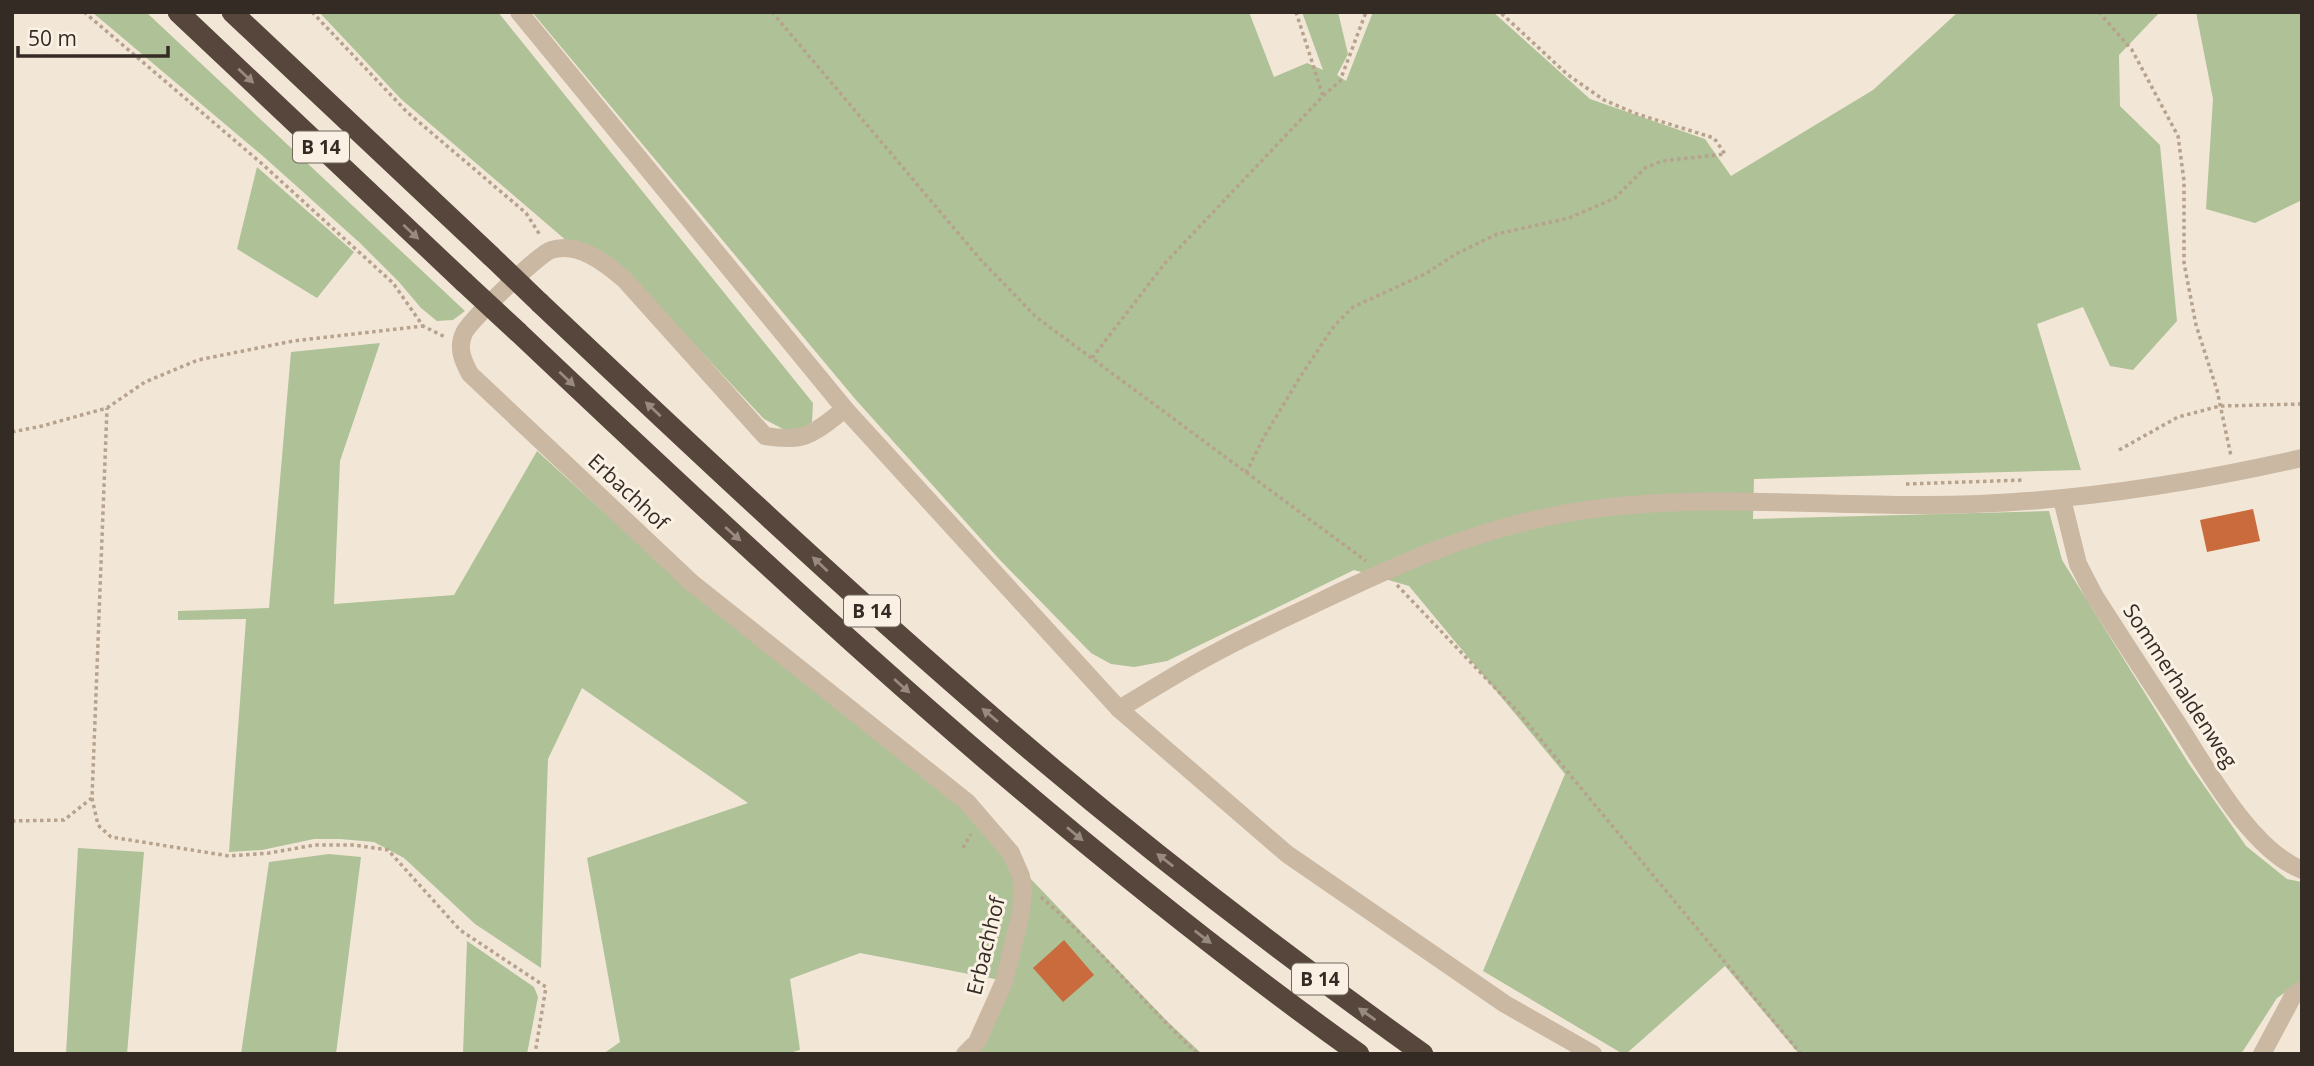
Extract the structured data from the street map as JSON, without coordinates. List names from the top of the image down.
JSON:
{
  "streets": {
    "highway": ["B 14"],
    "street": ["Erbachhof", "Sommerhaldenweg"]
  },
  "scale_bar": "50 m"
}
